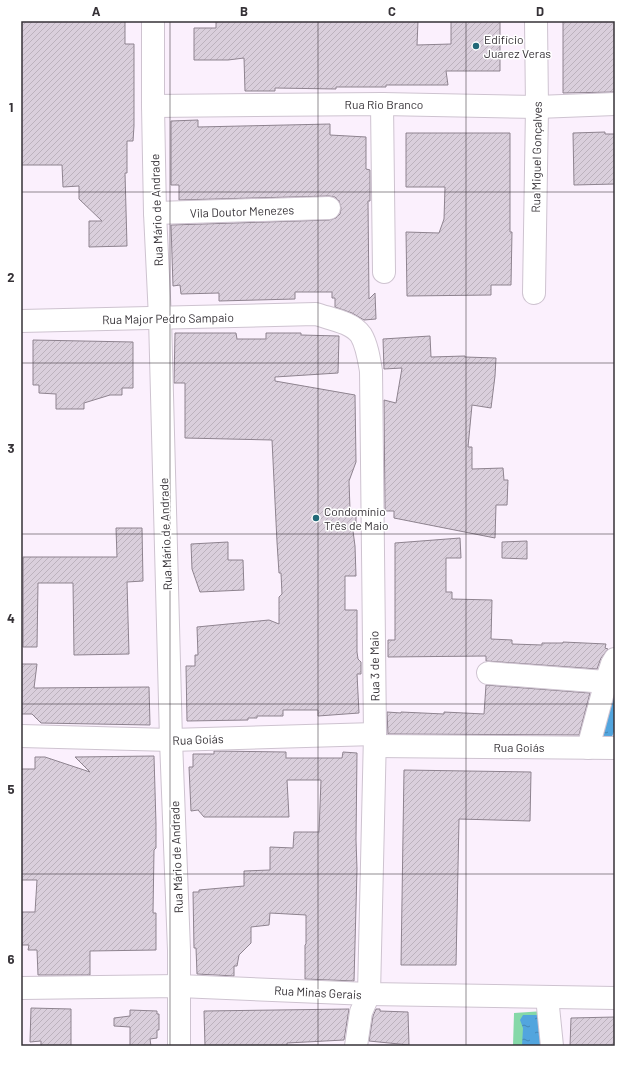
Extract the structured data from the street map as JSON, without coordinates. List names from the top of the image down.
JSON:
{
  "streets": {
    "street": [
      "Rua Rio Branco",
      "Rua Miguel Gonçalves",
      "Rua Mário de Andrade",
      "Vila Doutor Menezes",
      "Rua Major Pedro Sampaio",
      "Rua 3 de Maio",
      "Rua Goiás",
      "Rua Minas Gerais"
    ]
  },
  "crossings": [
    ["Rua Rio Branco", "Rua Miguel Gonçalves"],
    ["Rua Rio Branco", "Rua Mário de Andrade"],
    ["Rua Mário de Andrade", "Vila Doutor Menezes"],
    ["Rua Mário de Andrade", "Rua Major Pedro Sampaio"],
    ["Rua Mário de Andrade", "Rua Goiás"],
    ["Rua Mário de Andrade", "Rua Minas Gerais"],
    ["Rua Major Pedro Sampaio", "Rua 3 de Maio"],
    ["Rua 3 de Maio", "Rua Goiás"],
    ["Rua 3 de Maio", "Rua Minas Gerais"]
  ],
  "places": ["Edifício Juarez Veras", "Condomínio Três de Maio"],
  "grid": {
    "columns": [
      "A",
      "B",
      "C",
      "D"
    ],
    "rows": [
      "1",
      "2",
      "3",
      "4",
      "5",
      "6"
    ]
  }
}
